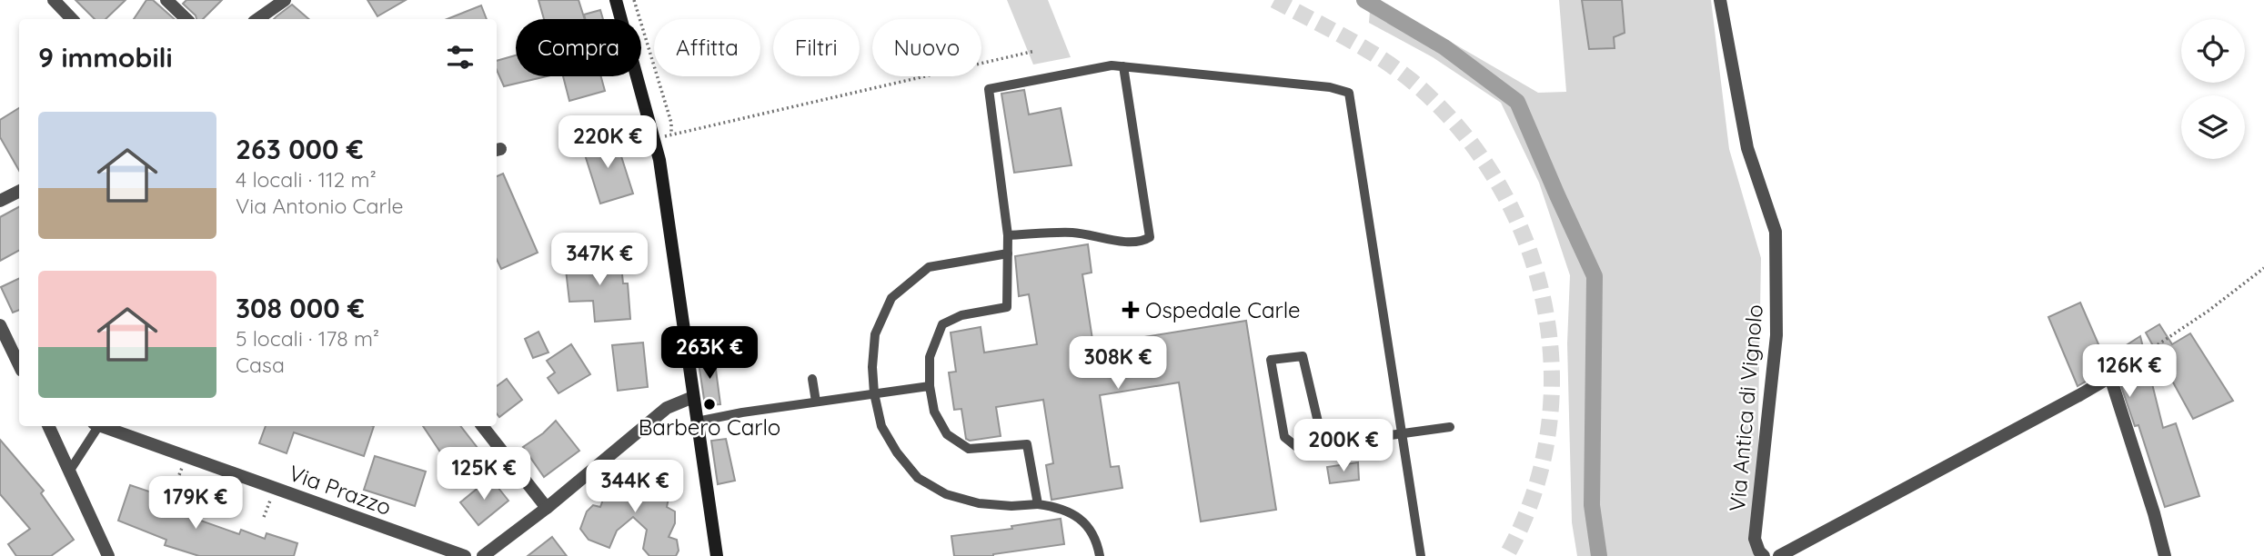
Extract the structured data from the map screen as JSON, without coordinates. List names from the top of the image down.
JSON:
{
  "streets": {
    "street": ["Via Antica di Vignolo", "Via Prazzo"]
  },
  "places": {
    "health": ["Ospedale Carle"],
    "other": ["Barbero Carlo"]
  },
  "page": {
    "chip": [
      "Compra",
      "Affitta",
      "Filtri",
      "Nuovo"
    ],
    "heading": "9 immobili",
    "list": [
      {
        "name": "263 000 €",
        "note": "4 locali · 112 m² · Via Antonio Carle"
      },
      {
        "name": "308 000 €",
        "note": "5 locali · 178 m² · Casa"
      }
    ],
    "price": [
      "220K €",
      "347K €",
      "263K €",
      "308K €",
      "126K €",
      "200K €",
      "125K €",
      "344K €",
      "179K €"
    ]
  }
}
